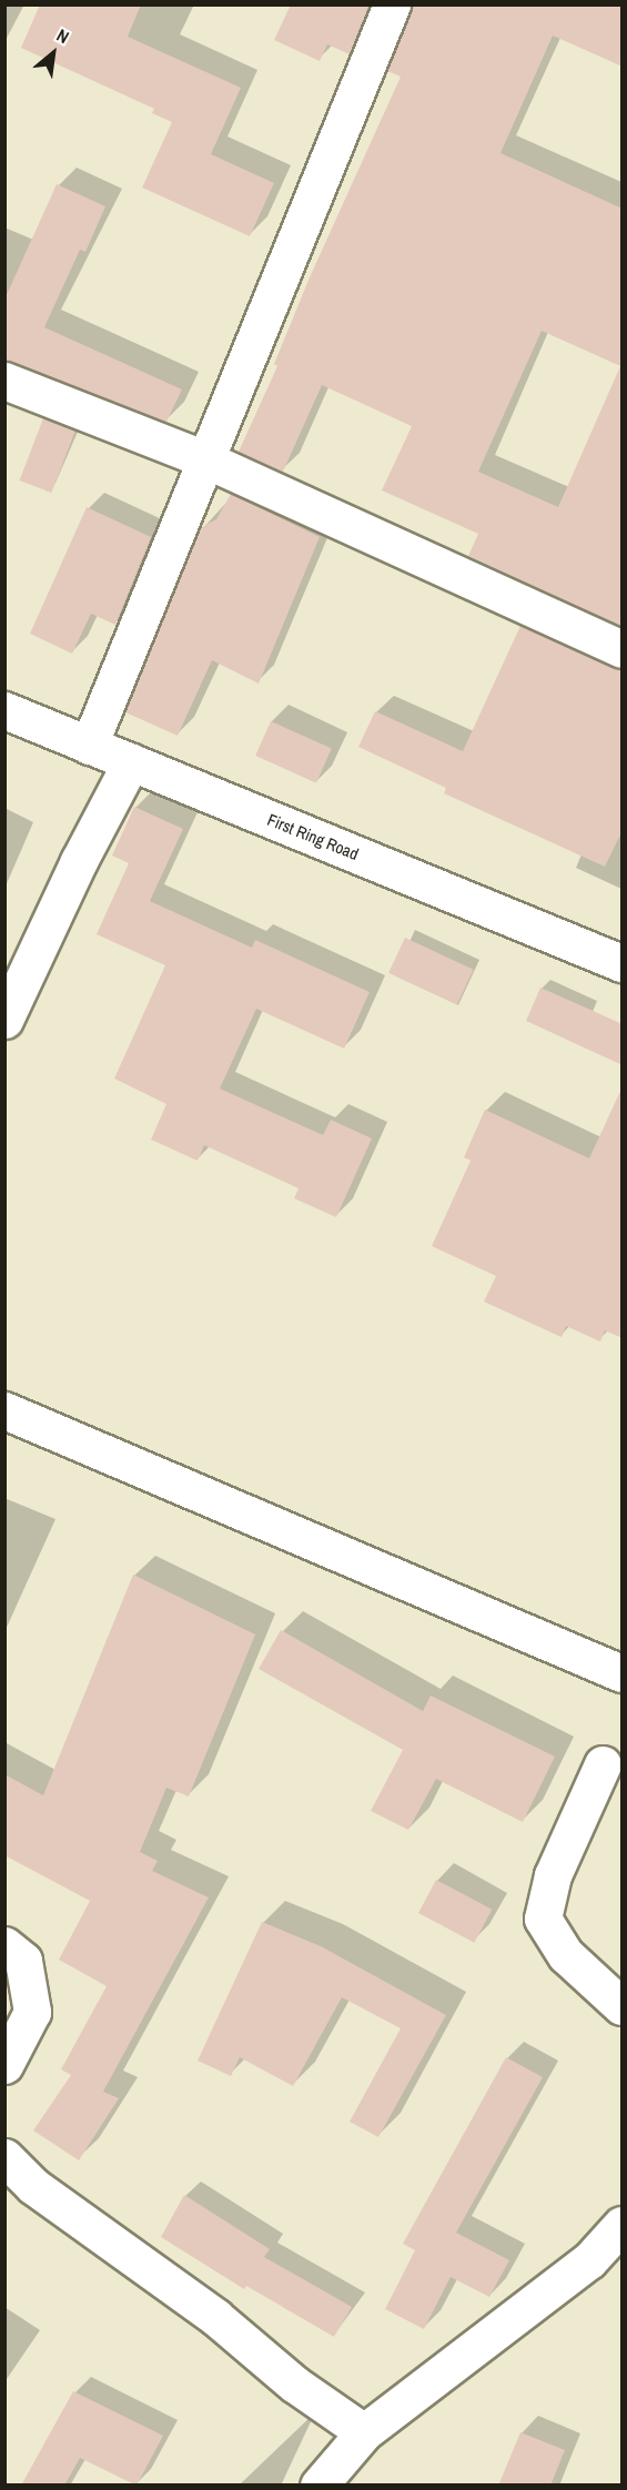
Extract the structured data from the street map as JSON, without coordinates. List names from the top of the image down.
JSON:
{
  "streets": {
    "street": ["First Ring Road"]
  },
  "north": "top right"
}
